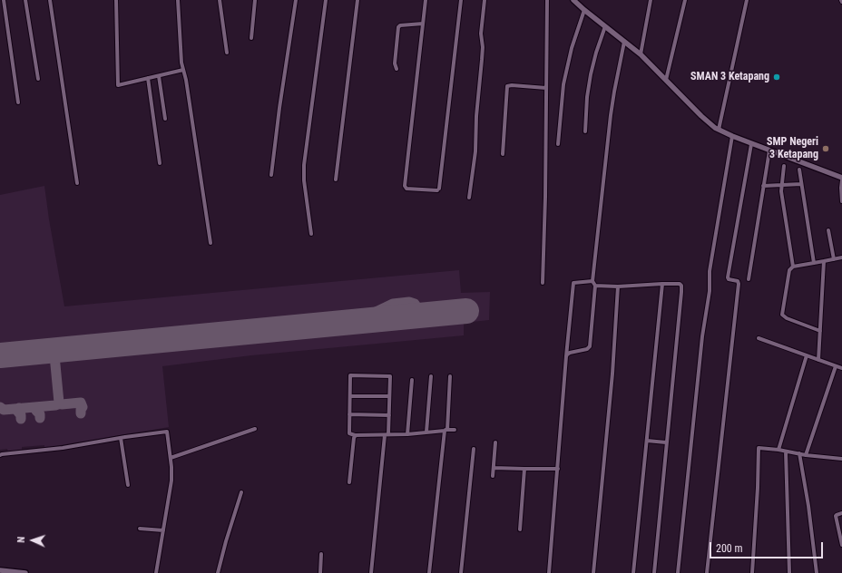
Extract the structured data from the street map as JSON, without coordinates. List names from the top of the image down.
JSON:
{
  "places": ["SMAN 3 Ketapang", "SMP Negeri 3 Ketapang"],
  "scale_bar": "200 m",
  "north": "left"
}
